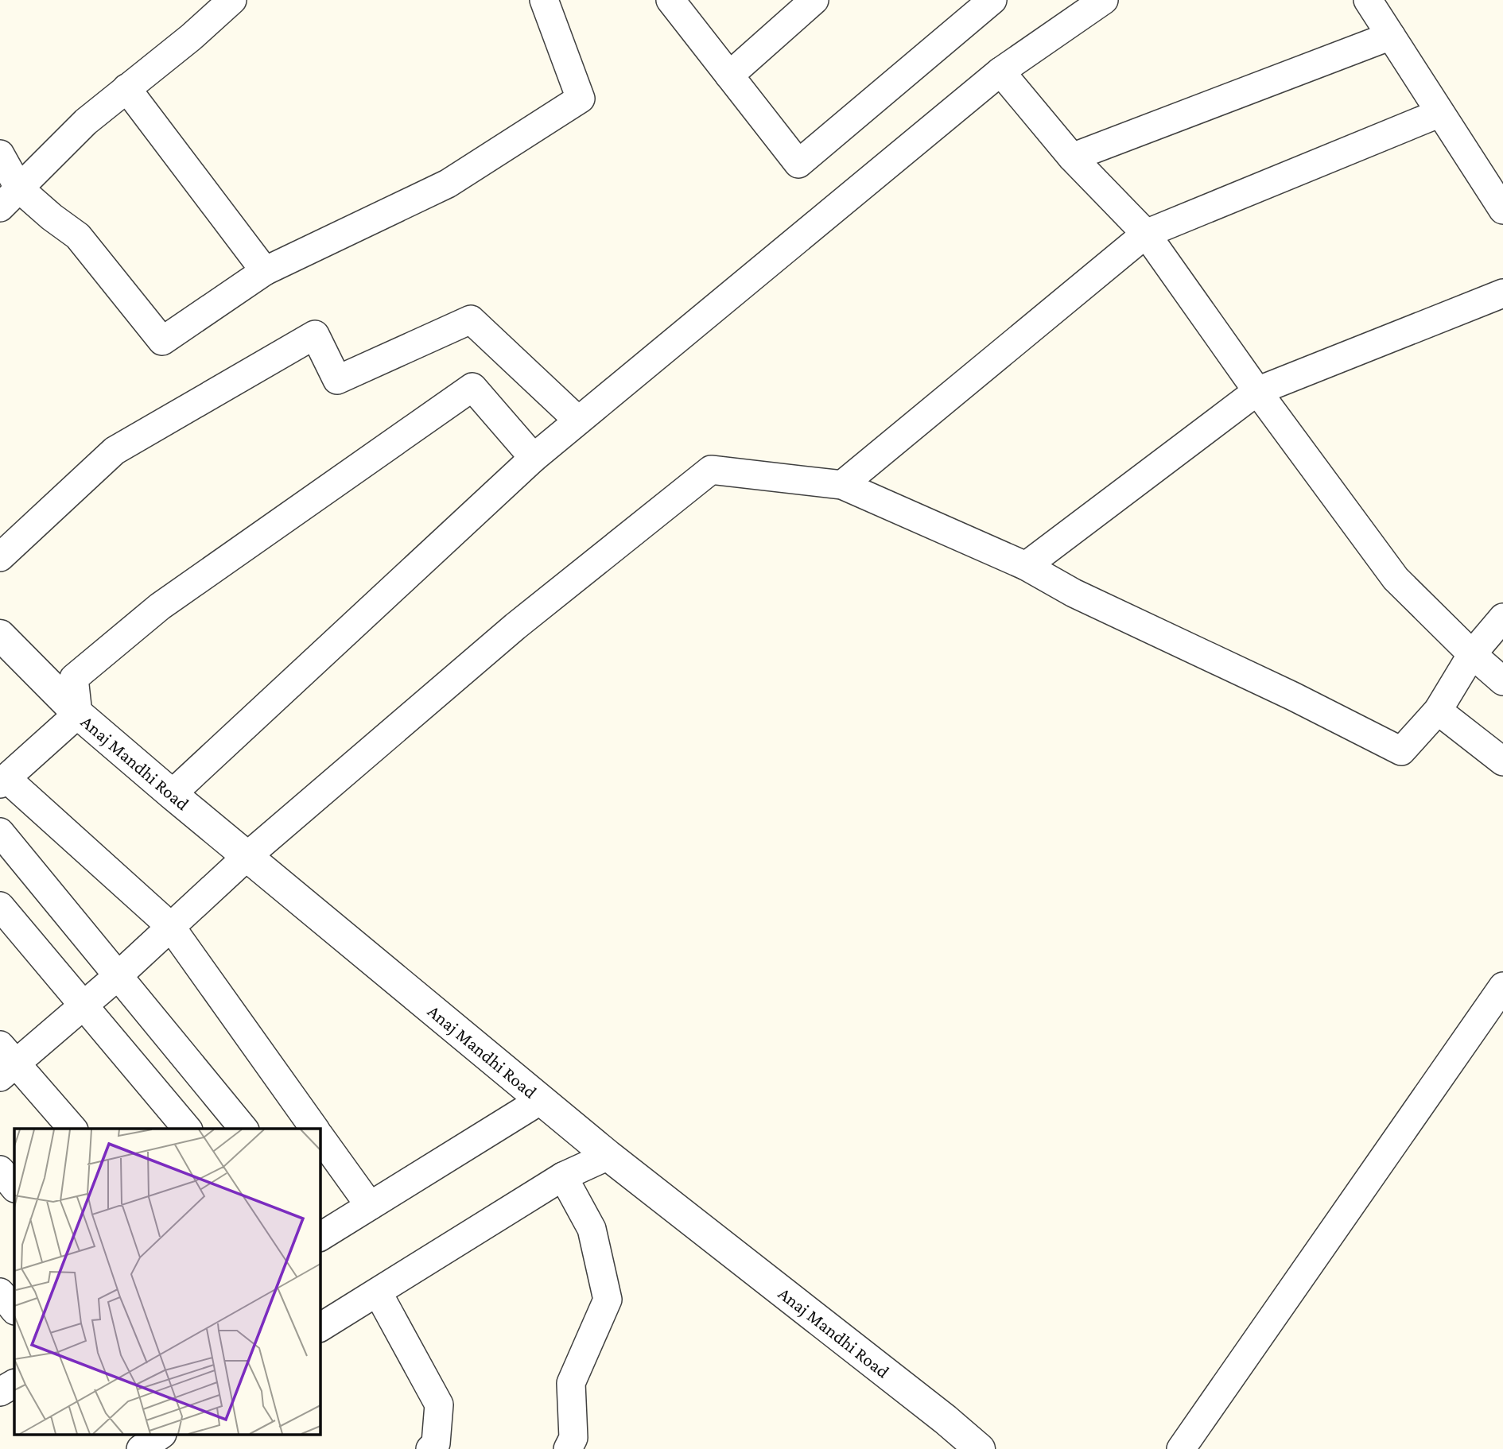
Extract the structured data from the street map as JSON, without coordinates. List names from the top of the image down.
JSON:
{
  "streets": {
    "street": ["Anaj Mandhi Road"]
  }
}
